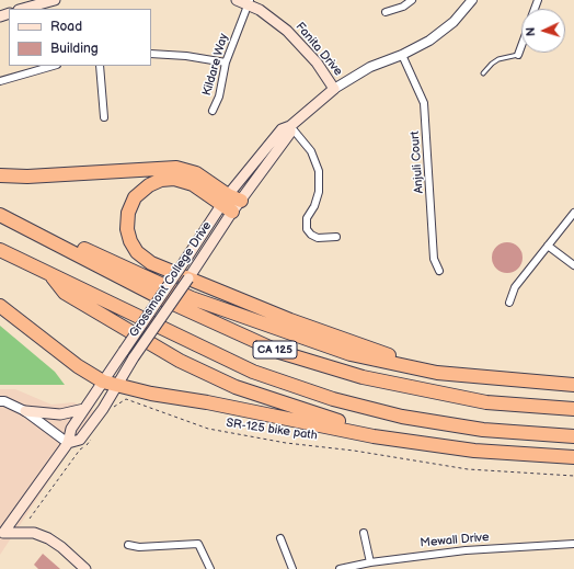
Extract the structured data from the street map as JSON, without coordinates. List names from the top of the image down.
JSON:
{
  "streets": {
    "highway": ["CA 125"],
    "main road": ["Fanita Drive", "Grossmont College Drive"],
    "street": ["Kildare Way", "Anjuli Court", "Mewall Drive"],
    "path": ["SR-125 bike path"]
  },
  "crossings": [
    ["Fanita Drive", "Kildare Way"],
    ["Fanita Drive", "Grossmont College Drive"],
    ["Anjuli Court", "Grossmont College Drive"]
  ],
  "legend": ["Road", "Building"],
  "north": "left"
}
